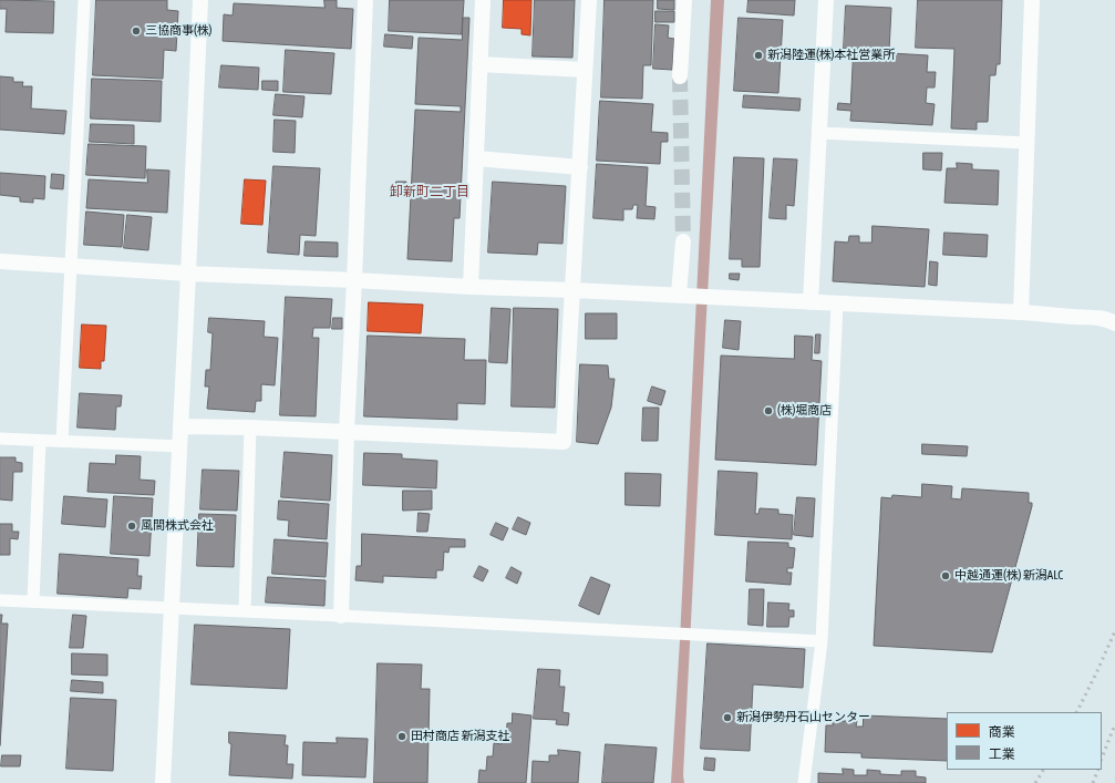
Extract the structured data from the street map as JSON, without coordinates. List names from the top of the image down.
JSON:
{
  "districts": ["卸新町二丁目"],
  "places": [
    "三協商事(株)",
    "新潟陸運(株)本社営業所",
    "(株)堀商店",
    "風間株式会社",
    "中越通運(株) 新潟ALC",
    "新潟伊勢丹石山センター",
    "田村商店 新潟支社"
  ],
  "legend": ["商業", "工業"]
}
